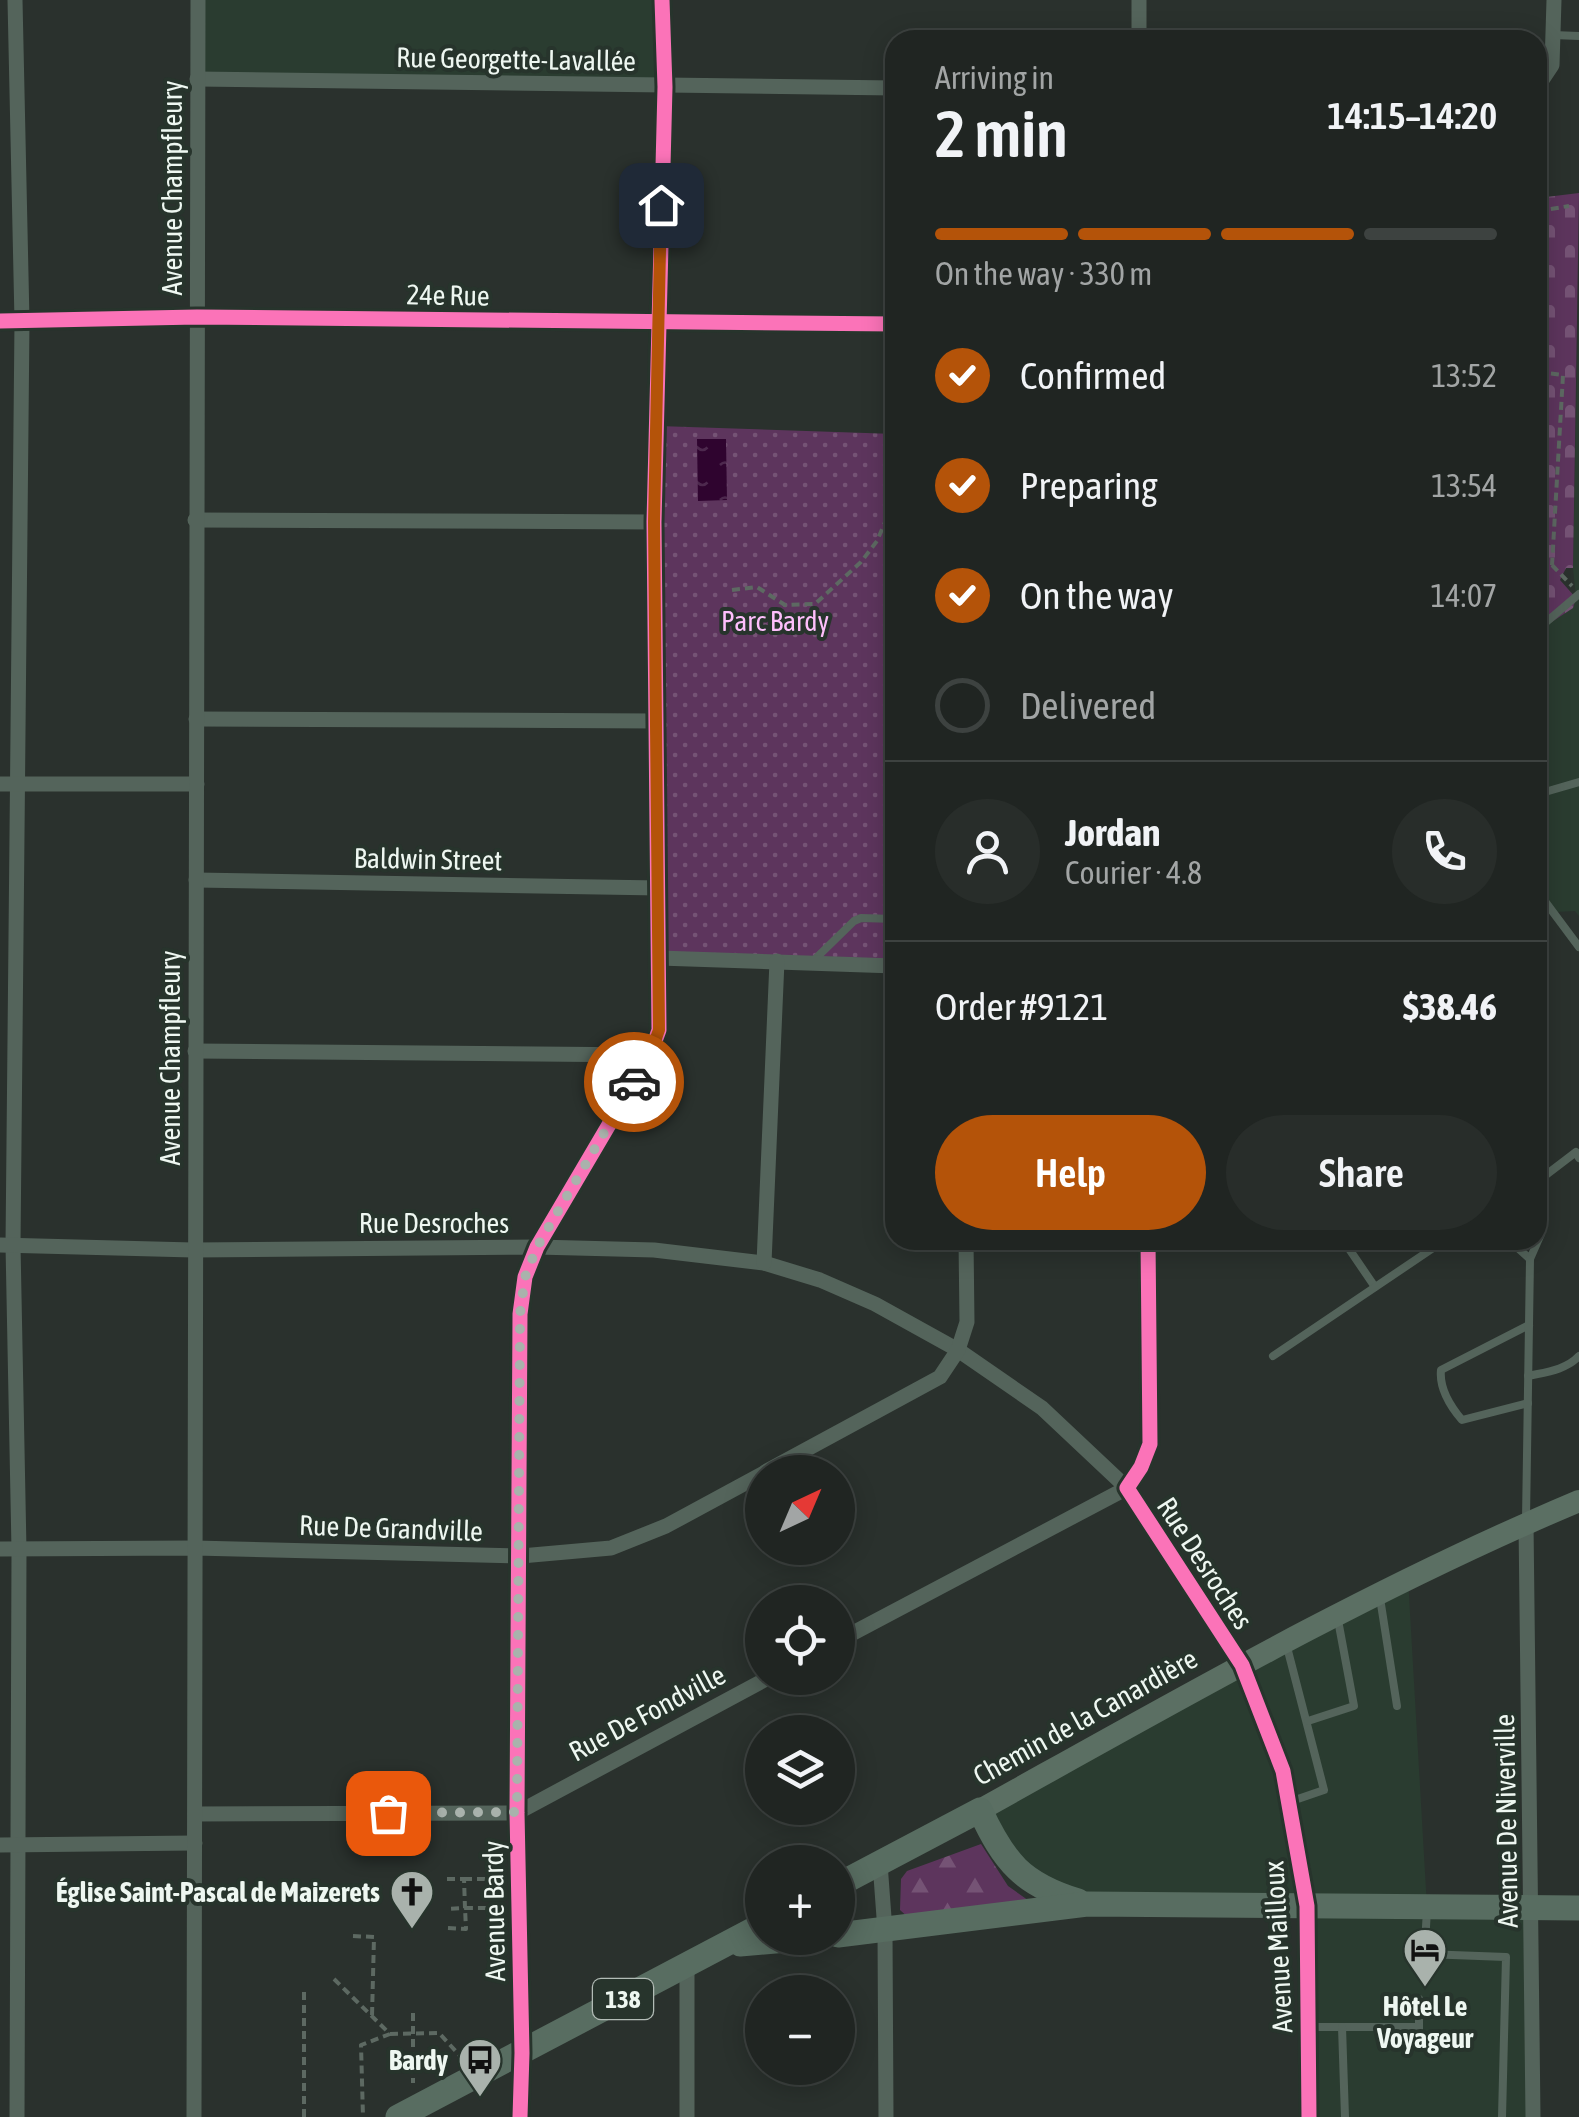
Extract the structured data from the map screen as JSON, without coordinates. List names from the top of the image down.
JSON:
{
  "streets": {
    "main road": ["Chemin de la Canardière", "138"],
    "street": [
      "Rue Georgette-Lavallée",
      "Avenue Champfleury",
      "24e Rue",
      "Baldwin Street",
      "Rue Desroches",
      "Rue De Grandville",
      "Rue De Fondville",
      "Avenue De Niverville",
      "Avenue Bardy",
      "Avenue Mailloux"
    ]
  },
  "crossings": [
    ["Rue Georgette-Lavallée", "Avenue Champfleury"],
    ["Rue Georgette-Lavallée", "Avenue Bardy"],
    ["Avenue Champfleury", "24e Rue"],
    ["Avenue Champfleury", "Baldwin Street"],
    ["Avenue Champfleury", "Rue Desroches"],
    ["Avenue Champfleury", "Rue De Grandville"],
    ["Avenue Champfleury", "Rue De Fondville"],
    ["24e Rue", "Avenue Bardy"],
    ["Baldwin Street", "Avenue Bardy"],
    ["Rue Desroches", "Rue De Grandville"],
    ["Rue Desroches", "Chemin de la Canardière"],
    ["Rue Desroches", "Avenue Bardy"],
    ["Rue Desroches", "Avenue Mailloux"],
    ["Rue De Grandville", "Avenue Bardy"],
    ["Rue De Fondville", "Avenue Bardy"],
    ["Chemin de la Canardière", "Avenue De Niverville"],
    ["Chemin de la Canardière", "Avenue Mailloux"],
    ["Avenue Bardy", "138"]
  ],
  "parks": ["Parc Bardy"],
  "places": {
    "church": ["Église Saint-Pascal de Maizerets"],
    "hotel": ["Hôtel Le Voyageur"],
    "bus stop": ["Bardy"]
  },
  "north": "top right",
  "page": {
    "heading": ["2 min", "Arriving in", "14:15–14:20"],
    "panel": [
      "Jordan",
      "Courier · 4.8",
      "Order #9121",
      "$38.46"
    ],
    "bar": "On the way · 330 m",
    "list": [
      ["Confirmed", "13:52"],
      ["Preparing", "13:54"],
      ["On the way", "14:07"],
      "Delivered"
    ],
    "buttons": ["Help", "Share"],
    "map_buttons": ["+", "−"]
  }
}
